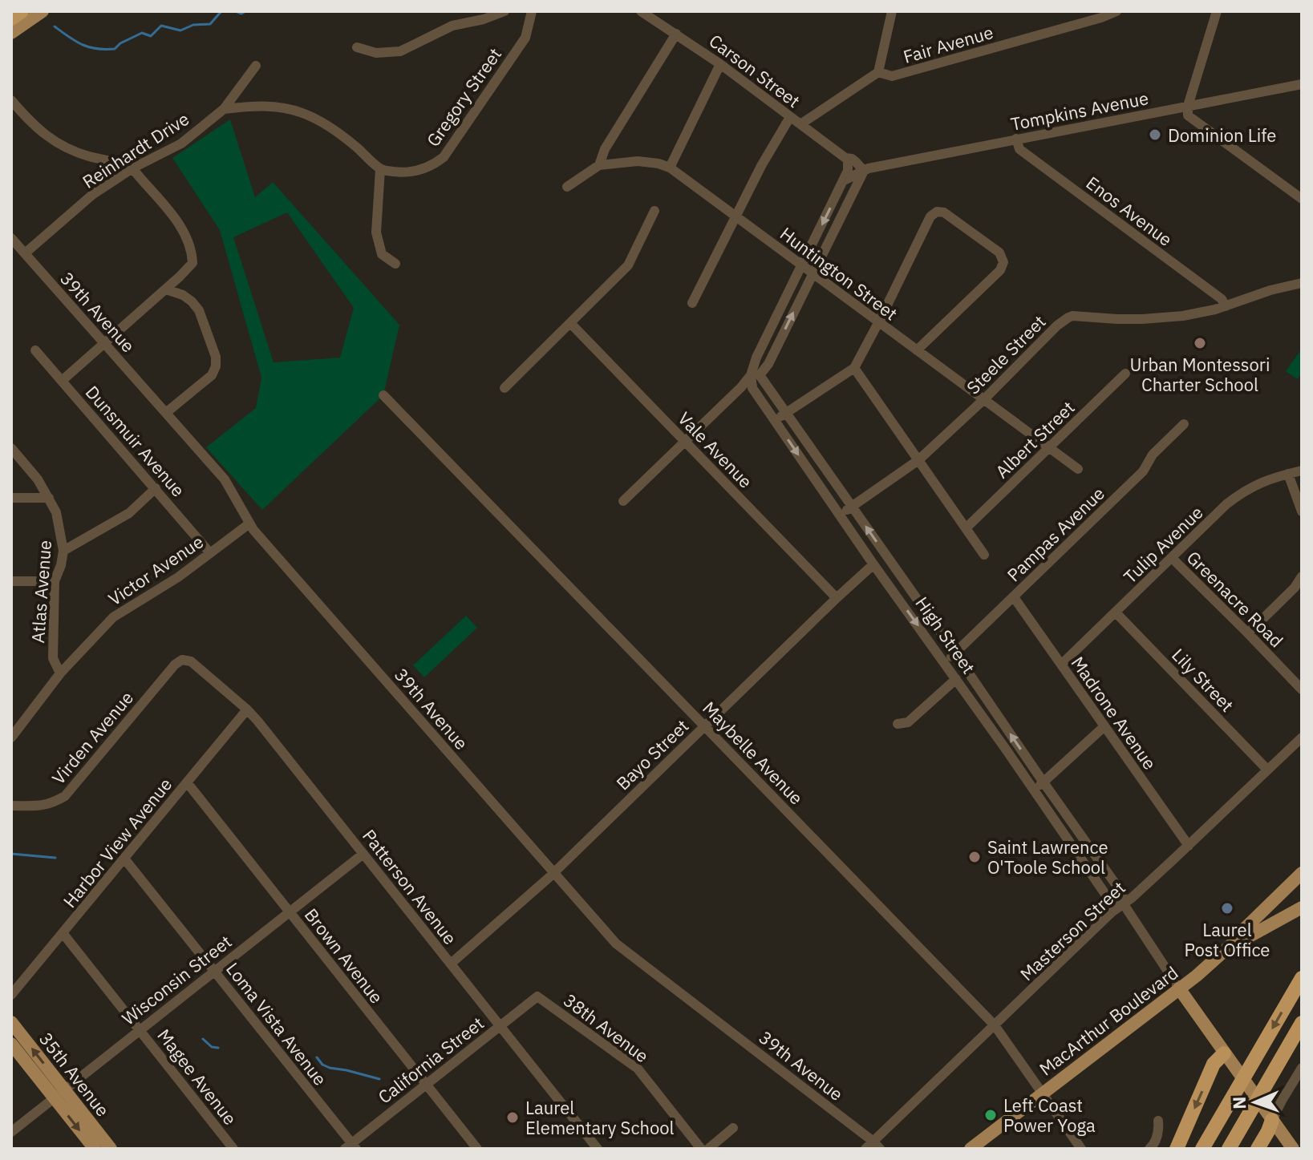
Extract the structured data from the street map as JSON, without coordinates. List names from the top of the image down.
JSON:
{
  "streets": {
    "main road": ["High Street", "MacArthur Boulevard", "35th Avenue"],
    "street": [
      "Fair Avenue",
      "Carson Street",
      "Gregory Street",
      "Tompkins Avenue",
      "Reinhardt Drive",
      "Enos Avenue",
      "Huntington Street",
      "39th Avenue",
      "Steele Street",
      "Albert Street",
      "Dunsmuir Avenue",
      "Vale Avenue",
      "Pampas Avenue",
      "Tulip Avenue",
      "Victor Avenue",
      "Atlas Avenue",
      "Greenacre Road",
      "Lily Street",
      "Madrone Avenue",
      "Virden Avenue",
      "Maybelle Avenue",
      "Bayo Street",
      "Harbor View Avenue",
      "Patterson Avenue",
      "Masterson Street",
      "Brown Avenue",
      "Wisconsin Street",
      "Loma Vista Avenue",
      "38th Avenue",
      "California Street",
      "Magee Avenue"
    ]
  },
  "crossings": [
    ["Tompkins Avenue", "Enos Avenue"],
    ["Reinhardt Drive", "39th Avenue"],
    ["Enos Avenue", "Steele Street"],
    ["Huntington Street", "Steele Street"],
    ["Huntington Street", "Albert Street"],
    ["39th Avenue", "Victor Avenue"],
    ["39th Avenue", "Bayo Street"],
    ["39th Avenue", "Masterson Street"],
    ["Steele Street", "High Street"],
    ["Dunsmuir Avenue", "Victor Avenue"],
    ["Vale Avenue", "Bayo Street"],
    ["Pampas Avenue", "High Street"],
    ["Pampas Avenue", "Madrone Avenue"],
    ["Tulip Avenue", "Greenacre Road"],
    ["Tulip Avenue", "Lily Street"],
    ["Tulip Avenue", "Madrone Avenue"],
    ["Victor Avenue", "Atlas Avenue"],
    ["High Street", "Bayo Street"],
    ["High Street", "Masterson Street"],
    ["High Street", "MacArthur Boulevard"],
    ["Lily Street", "Masterson Street"],
    ["Madrone Avenue", "Masterson Street"],
    ["Virden Avenue", "Patterson Avenue"],
    ["Maybelle Avenue", "Bayo Street"],
    ["Maybelle Avenue", "Masterson Street"],
    ["Maybelle Avenue", "MacArthur Boulevard"],
    ["Bayo Street", "Patterson Avenue"],
    ["Harbor View Avenue", "Patterson Avenue"],
    ["Harbor View Avenue", "Brown Avenue"],
    ["Harbor View Avenue", "Loma Vista Avenue"],
    ["Harbor View Avenue", "Magee Avenue"],
    ["Patterson Avenue", "Wisconsin Street"],
    ["Patterson Avenue", "California Street"],
    ["Brown Avenue", "Wisconsin Street"],
    ["Brown Avenue", "California Street"],
    ["Wisconsin Street", "Loma Vista Avenue"],
    ["Wisconsin Street", "35th Avenue"],
    ["Wisconsin Street", "Magee Avenue"],
    ["Loma Vista Avenue", "California Street"],
    ["38th Avenue", "California Street"]
  ],
  "places": [
    "Dominion Life",
    "Urban Montessori Charter School",
    "Saint Lawrence O'Toole School",
    "Laurel Post Office",
    "Left Coast Power Yoga",
    "Laurel Elementary School"
  ],
  "north": "left"
}
